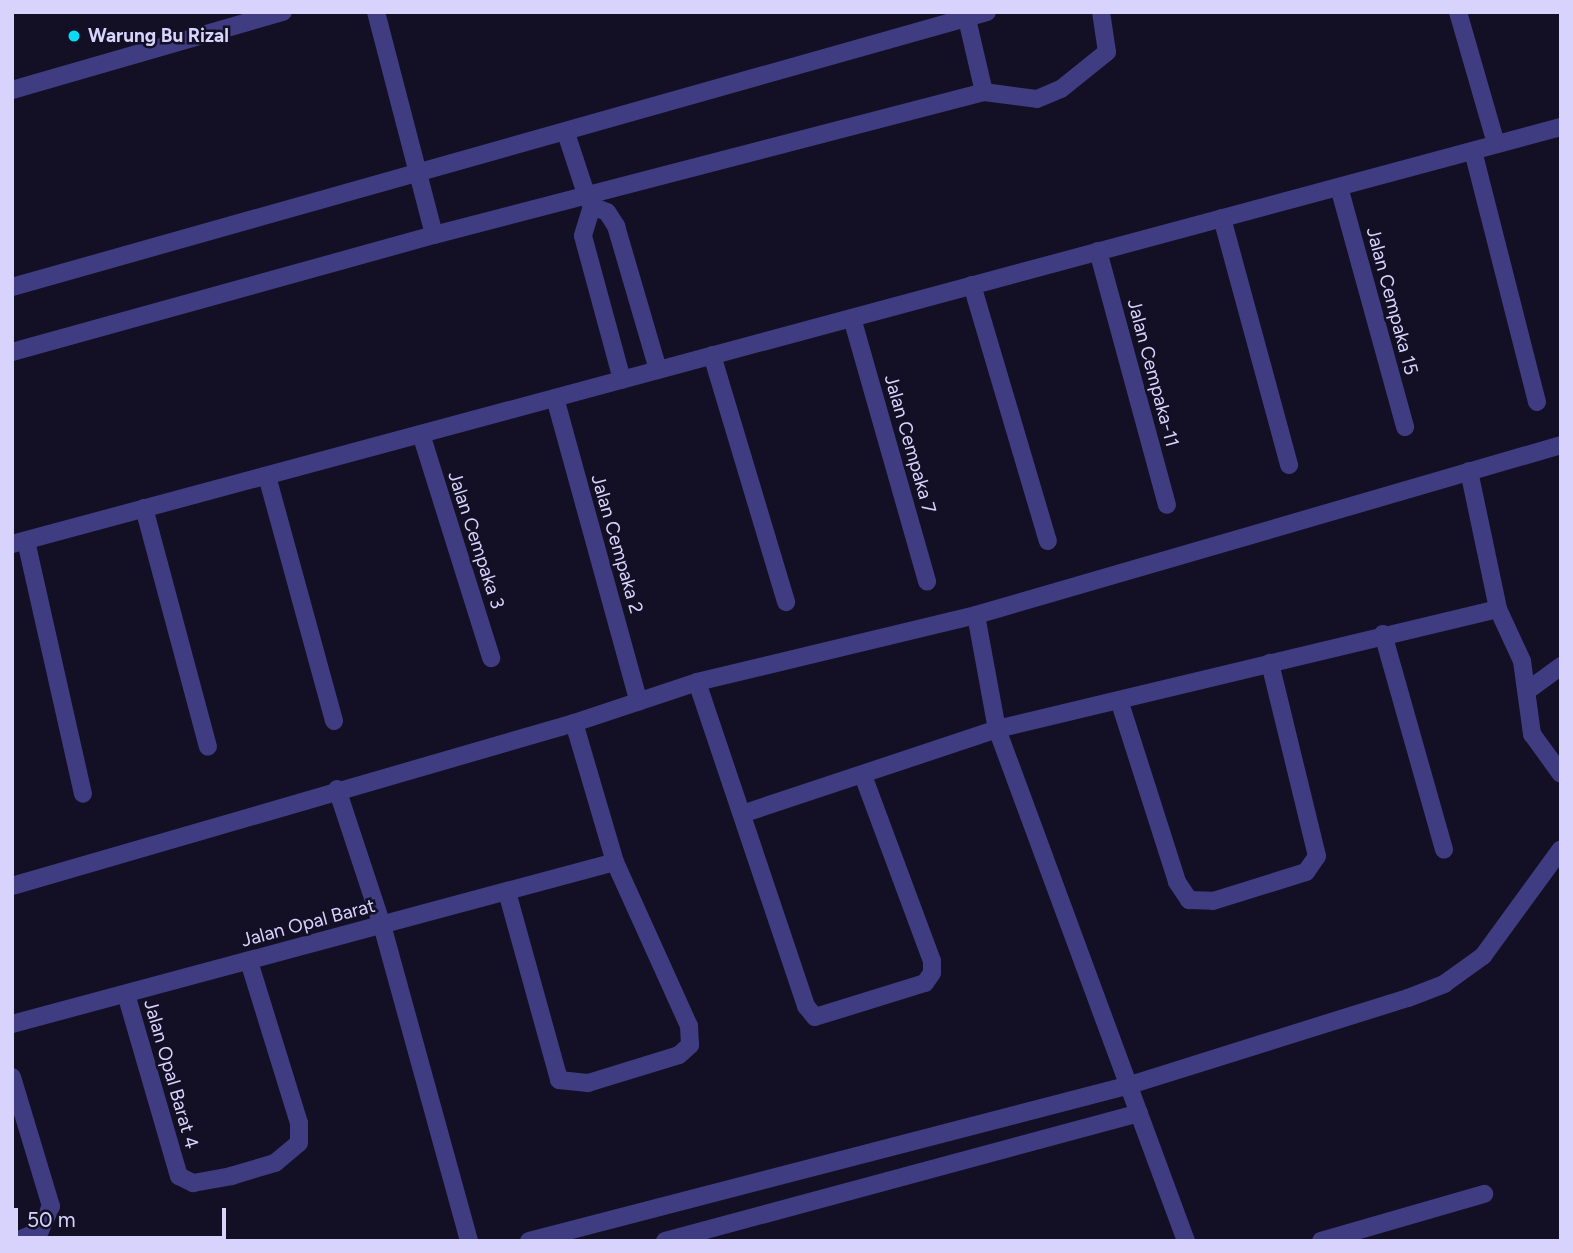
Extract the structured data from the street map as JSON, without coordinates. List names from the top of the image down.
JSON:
{
  "streets": {
    "street": [
      "Jalan Cempaka 15",
      "Jalan Cempaka-11",
      "Jalan Cempaka 7",
      "Jalan Cempaka 3",
      "Jalan Cempaka 2",
      "Jalan Opal Barat",
      "Jalan Opal Barat 4"
    ]
  },
  "crossings": [
    ["Jalan Opal Barat", "Jalan Opal Barat 4"]
  ],
  "places": ["Warung Bu Rizal"],
  "scale_bar": "50 m"
}
